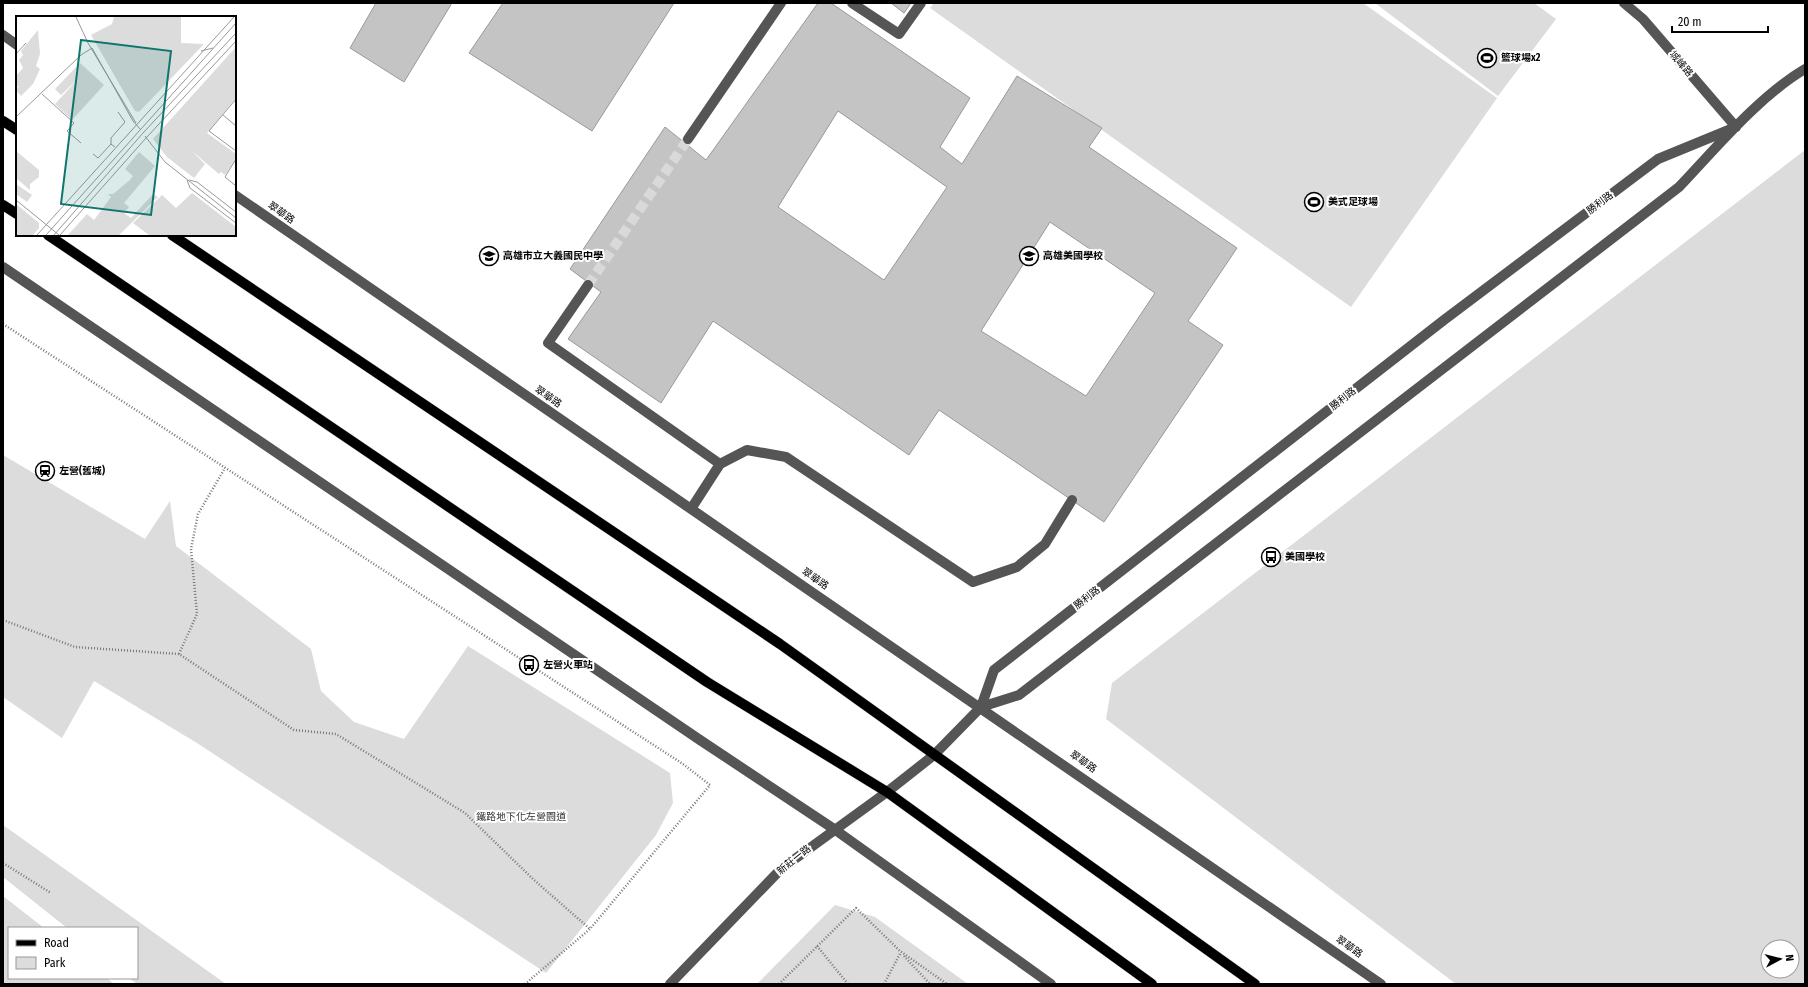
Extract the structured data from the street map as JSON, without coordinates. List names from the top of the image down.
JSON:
{
  "streets": {
    "street": [
      "城峰路",
      "勝利路",
      "翠華路",
      "新莊一路"
    ]
  },
  "crossings": [
    ["城峰路", "勝利路"],
    ["勝利路", "翠華路"],
    ["勝利路", "新莊一路"]
  ],
  "parks": ["鐵路地下化左營園道"],
  "places": {
    "sports": ["籃球場x2", "美式足球場"],
    "school or university": ["高雄市立大義國民中學", "高雄美國學校"],
    "station": ["左營(舊城)"],
    "bus stop": ["美國學校", "左營火車站"]
  },
  "legend": ["Road", "Park"],
  "scale_bar": "20 m",
  "north": "right"
}
